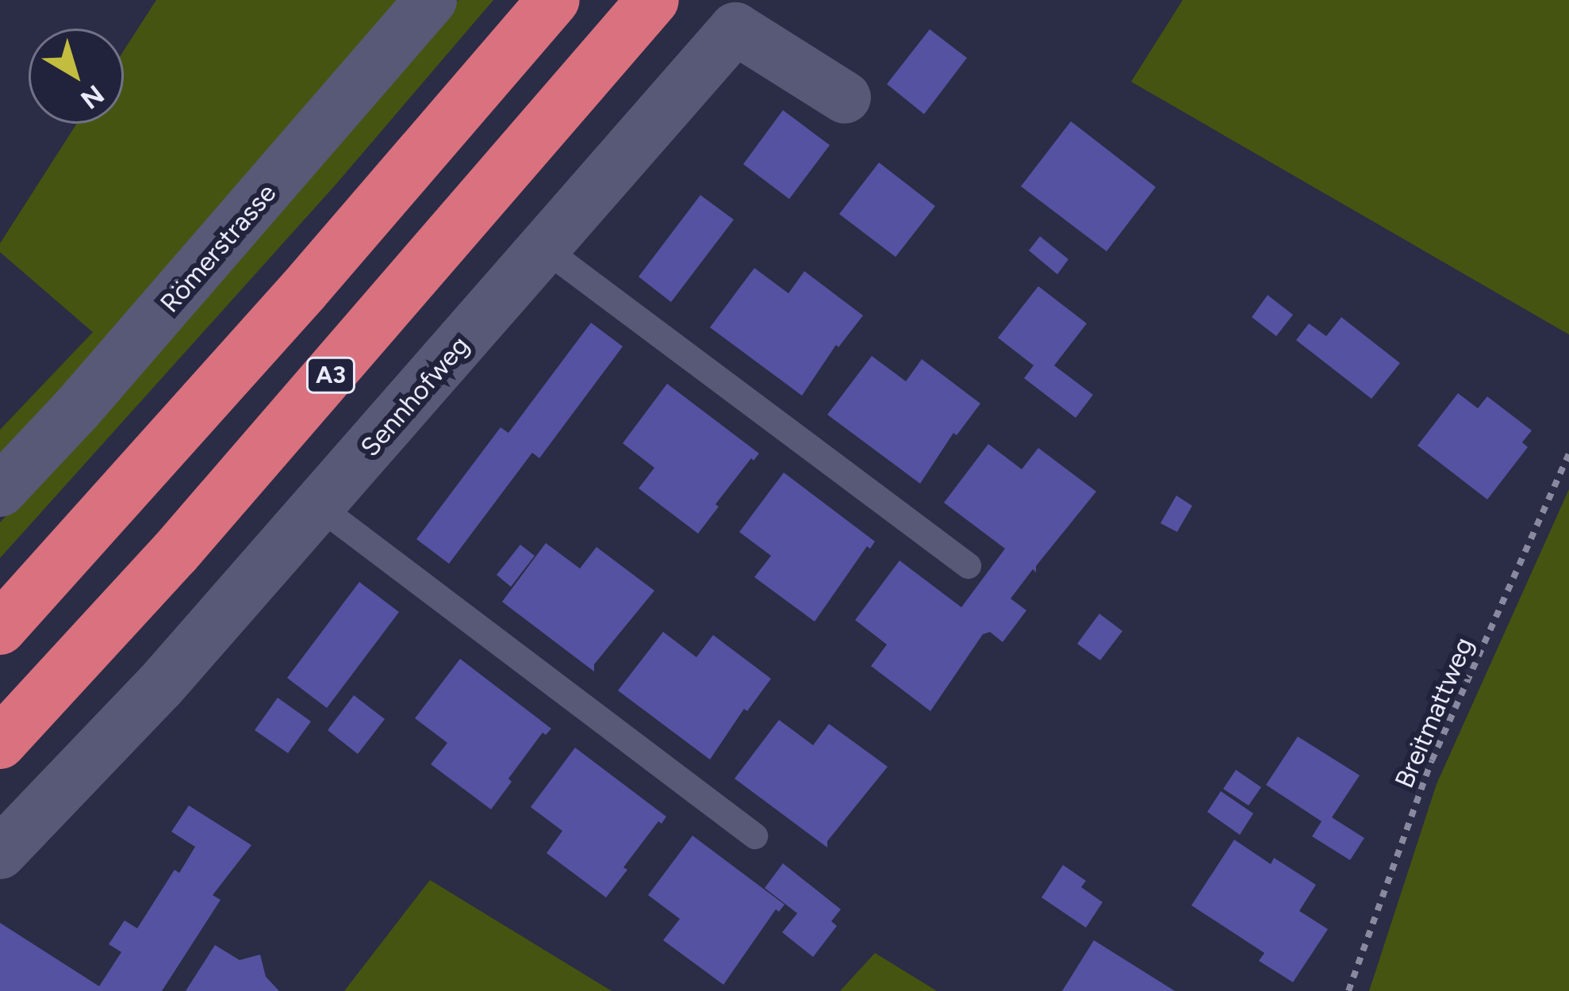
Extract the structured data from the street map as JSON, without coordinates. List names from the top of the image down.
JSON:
{
  "streets": {
    "highway": ["A3"],
    "street": ["Römerstrasse", "Sennhofweg"],
    "path": ["Breitmattweg"]
  },
  "north": "bottom right"
}
